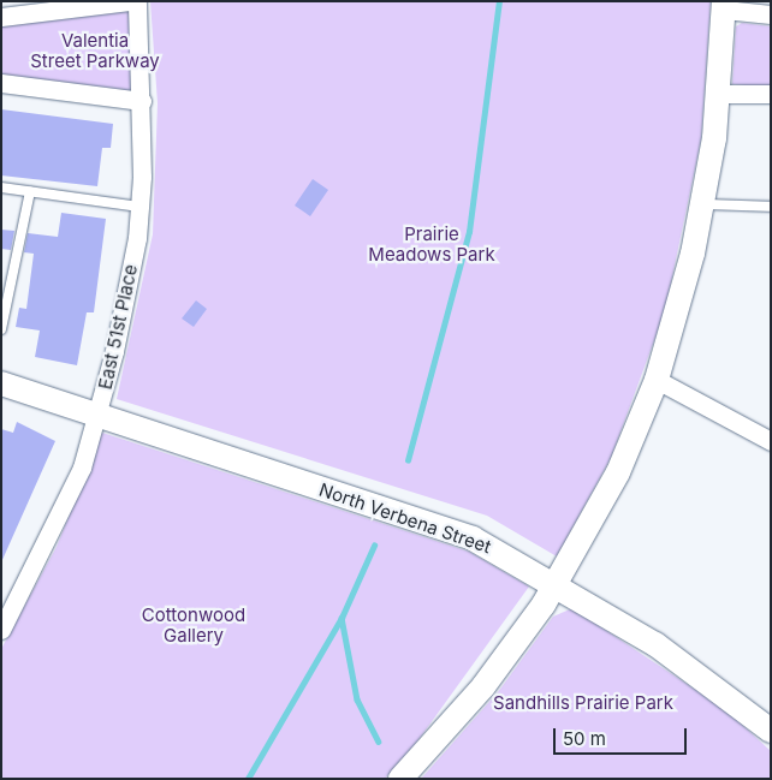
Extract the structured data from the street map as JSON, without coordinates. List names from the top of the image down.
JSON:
{
  "streets": {
    "street": ["East 51st Place", "North Verbena Street"]
  },
  "crossings": [
    ["East 51st Place", "North Verbena Street"]
  ],
  "parks": [
    "Valentia Street Parkway",
    "Prairie Meadows Park",
    "Cottonwood Gallery",
    "Sandhills Prairie Park"
  ],
  "scale_bar": "50 m"
}
